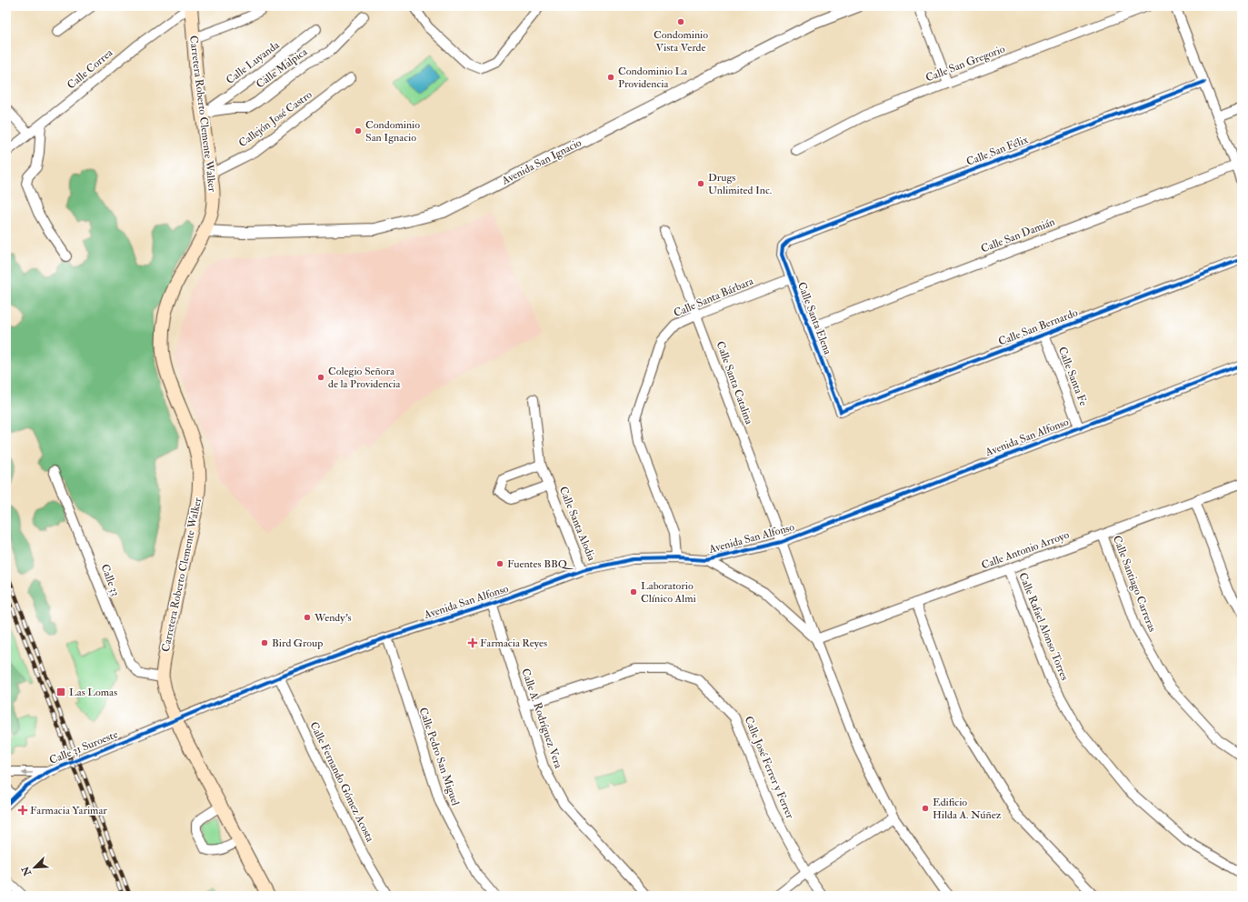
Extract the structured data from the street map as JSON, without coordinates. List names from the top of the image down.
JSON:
{
  "streets": {
    "main road": ["Carretera Roberto Clemente Walker"],
    "street": [
      "Calle Luyanda",
      "Calle San Gregorio",
      "Calle Malpica",
      "Calle Correa",
      "Callejón José Castro",
      "Calle San Félix",
      "Avenida San Ignacio",
      "Calle San Damián",
      "Calle Santa Bárbara",
      "Calle Santa Elena",
      "Calle San Bernardo",
      "Calle Santa Fe",
      "Calle Santa Catalina",
      "Avenida San Alfonso",
      "Calle Santa Alodia",
      "Calle Antonio Arroyo",
      "Calle 33",
      "Calle Santiago Carreras",
      "Calle Rafael Alonso Torres",
      "Calle A. Rodríguez Vera",
      "Calle 31 Suroeste",
      "Calle Pedro San Miguel",
      "Calle José Ferrer y Ferrer",
      "Calle Fernando Gómez Acosta"
    ]
  },
  "crossings": [
    ["Calle Luyanda", "Calle Malpica"],
    ["Calle Luyanda", "Carretera Roberto Clemente Walker"],
    ["Calle Malpica", "Carretera Roberto Clemente Walker"],
    ["Calle Correa", "Carretera Roberto Clemente Walker"],
    ["Carretera Roberto Clemente Walker", "Callejón José Castro"],
    ["Carretera Roberto Clemente Walker", "Avenida San Ignacio"],
    ["Carretera Roberto Clemente Walker", "Avenida San Alfonso"],
    ["Carretera Roberto Clemente Walker", "Calle 33"],
    ["Carretera Roberto Clemente Walker", "Calle 31 Suroeste"],
    ["Calle San Félix", "Calle Santa Elena"],
    ["Calle San Damián", "Calle Santa Elena"],
    ["Calle Santa Bárbara", "Calle Santa Elena"],
    ["Calle Santa Bárbara", "Calle Santa Catalina"],
    ["Calle Santa Bárbara", "Avenida San Alfonso"],
    ["Calle Santa Elena", "Calle San Bernardo"],
    ["Calle San Bernardo", "Calle Santa Fe"],
    ["Calle Santa Fe", "Avenida San Alfonso"],
    ["Calle Santa Catalina", "Avenida San Alfonso"],
    ["Calle Santa Catalina", "Calle Antonio Arroyo"],
    ["Avenida San Alfonso", "Calle Santa Alodia"],
    ["Avenida San Alfonso", "Calle A. Rodríguez Vera"],
    ["Avenida San Alfonso", "Calle 31 Suroeste"],
    ["Avenida San Alfonso", "Calle Pedro San Miguel"],
    ["Avenida San Alfonso", "Calle Fernando Gómez Acosta"],
    ["Calle Antonio Arroyo", "Calle Santiago Carreras"],
    ["Calle Antonio Arroyo", "Calle Rafael Alonso Torres"],
    ["Calle A. Rodríguez Vera", "Calle José Ferrer y Ferrer"]
  ],
  "places": {
    "other": [
      "Condominio Vista Verde",
      "Condominio La Providencia",
      "Condominio San Ignacio",
      "Drugs Unlimited Inc.",
      "Colegio Señora de la Providencia",
      "Fuentes BBQ",
      "Laboratorio Clínico Almi",
      "Wendy's",
      "Bird Group",
      "Edificio Hilda A. Núñez"
    ],
    "health": ["Farmacia Reyes", "Farmacia Yarimar"],
    "transit": ["Las Lomas"]
  },
  "north": "bottom left"
}
